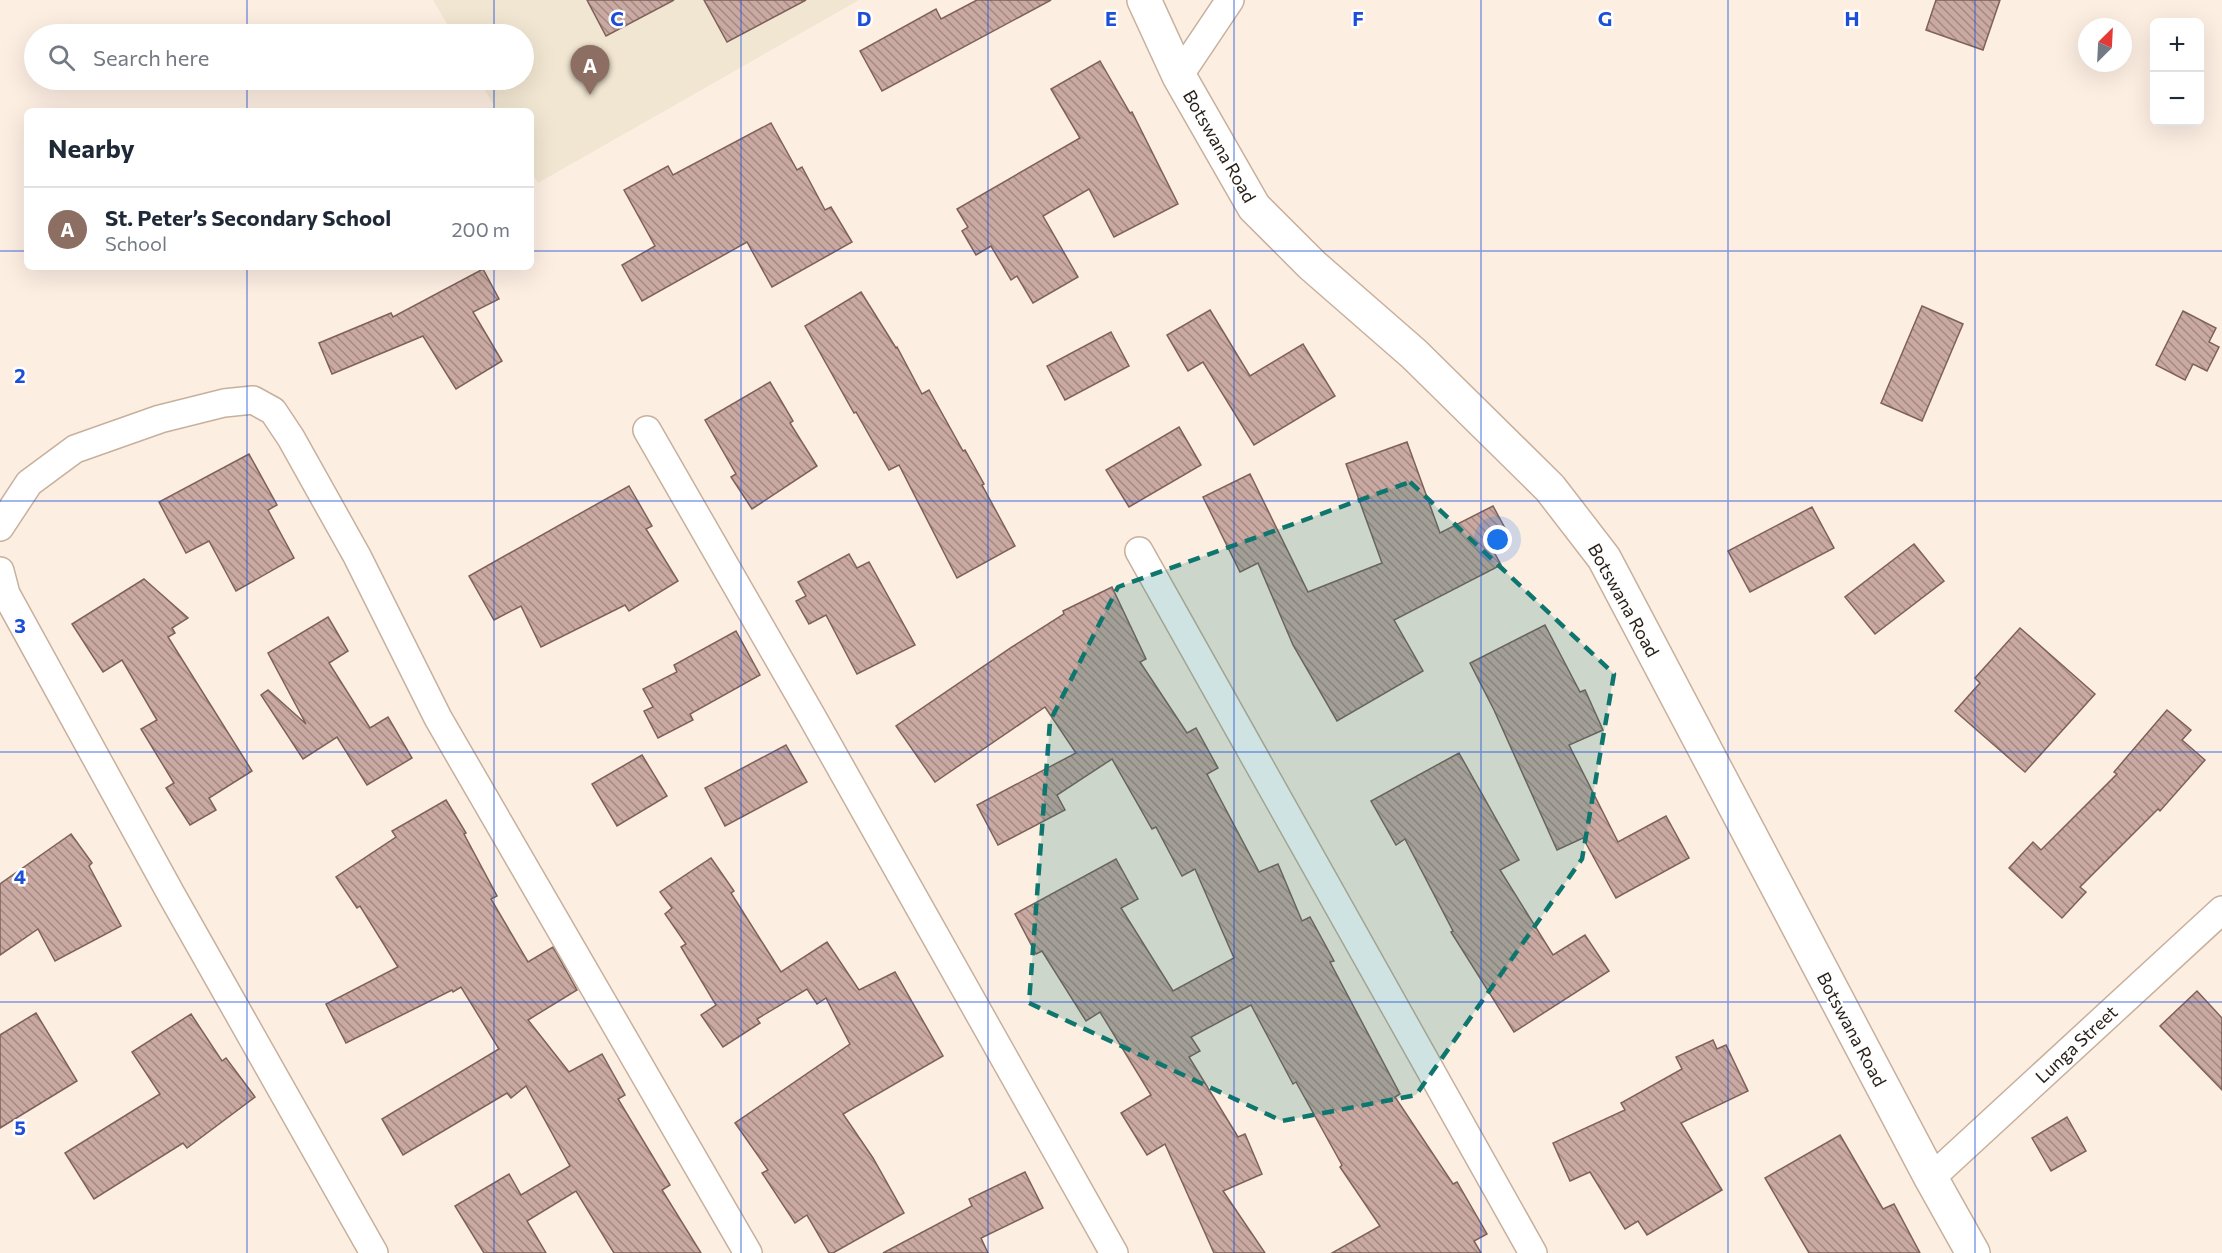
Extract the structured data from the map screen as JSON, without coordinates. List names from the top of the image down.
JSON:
{
  "streets": {
    "street": ["Botswana Road", "Lunga Street"]
  },
  "crossings": [
    ["Botswana Road", "Lunga Street"]
  ],
  "north": "top right",
  "page": {
    "map_buttons": ["+", "−"],
    "search": "Search here",
    "pins": "A",
    "heading": "Nearby",
    "list": [
      {
        "mark": "A",
        "name": "St. Peter’s Secondary School",
        "note": "School",
        "value": "200 m"
      }
    ]
  },
  "grid": {
    "columns": [
      "C",
      "D",
      "E",
      "F",
      "G",
      "H"
    ],
    "rows": [
      "2",
      "3",
      "4",
      "5"
    ]
  }
}
